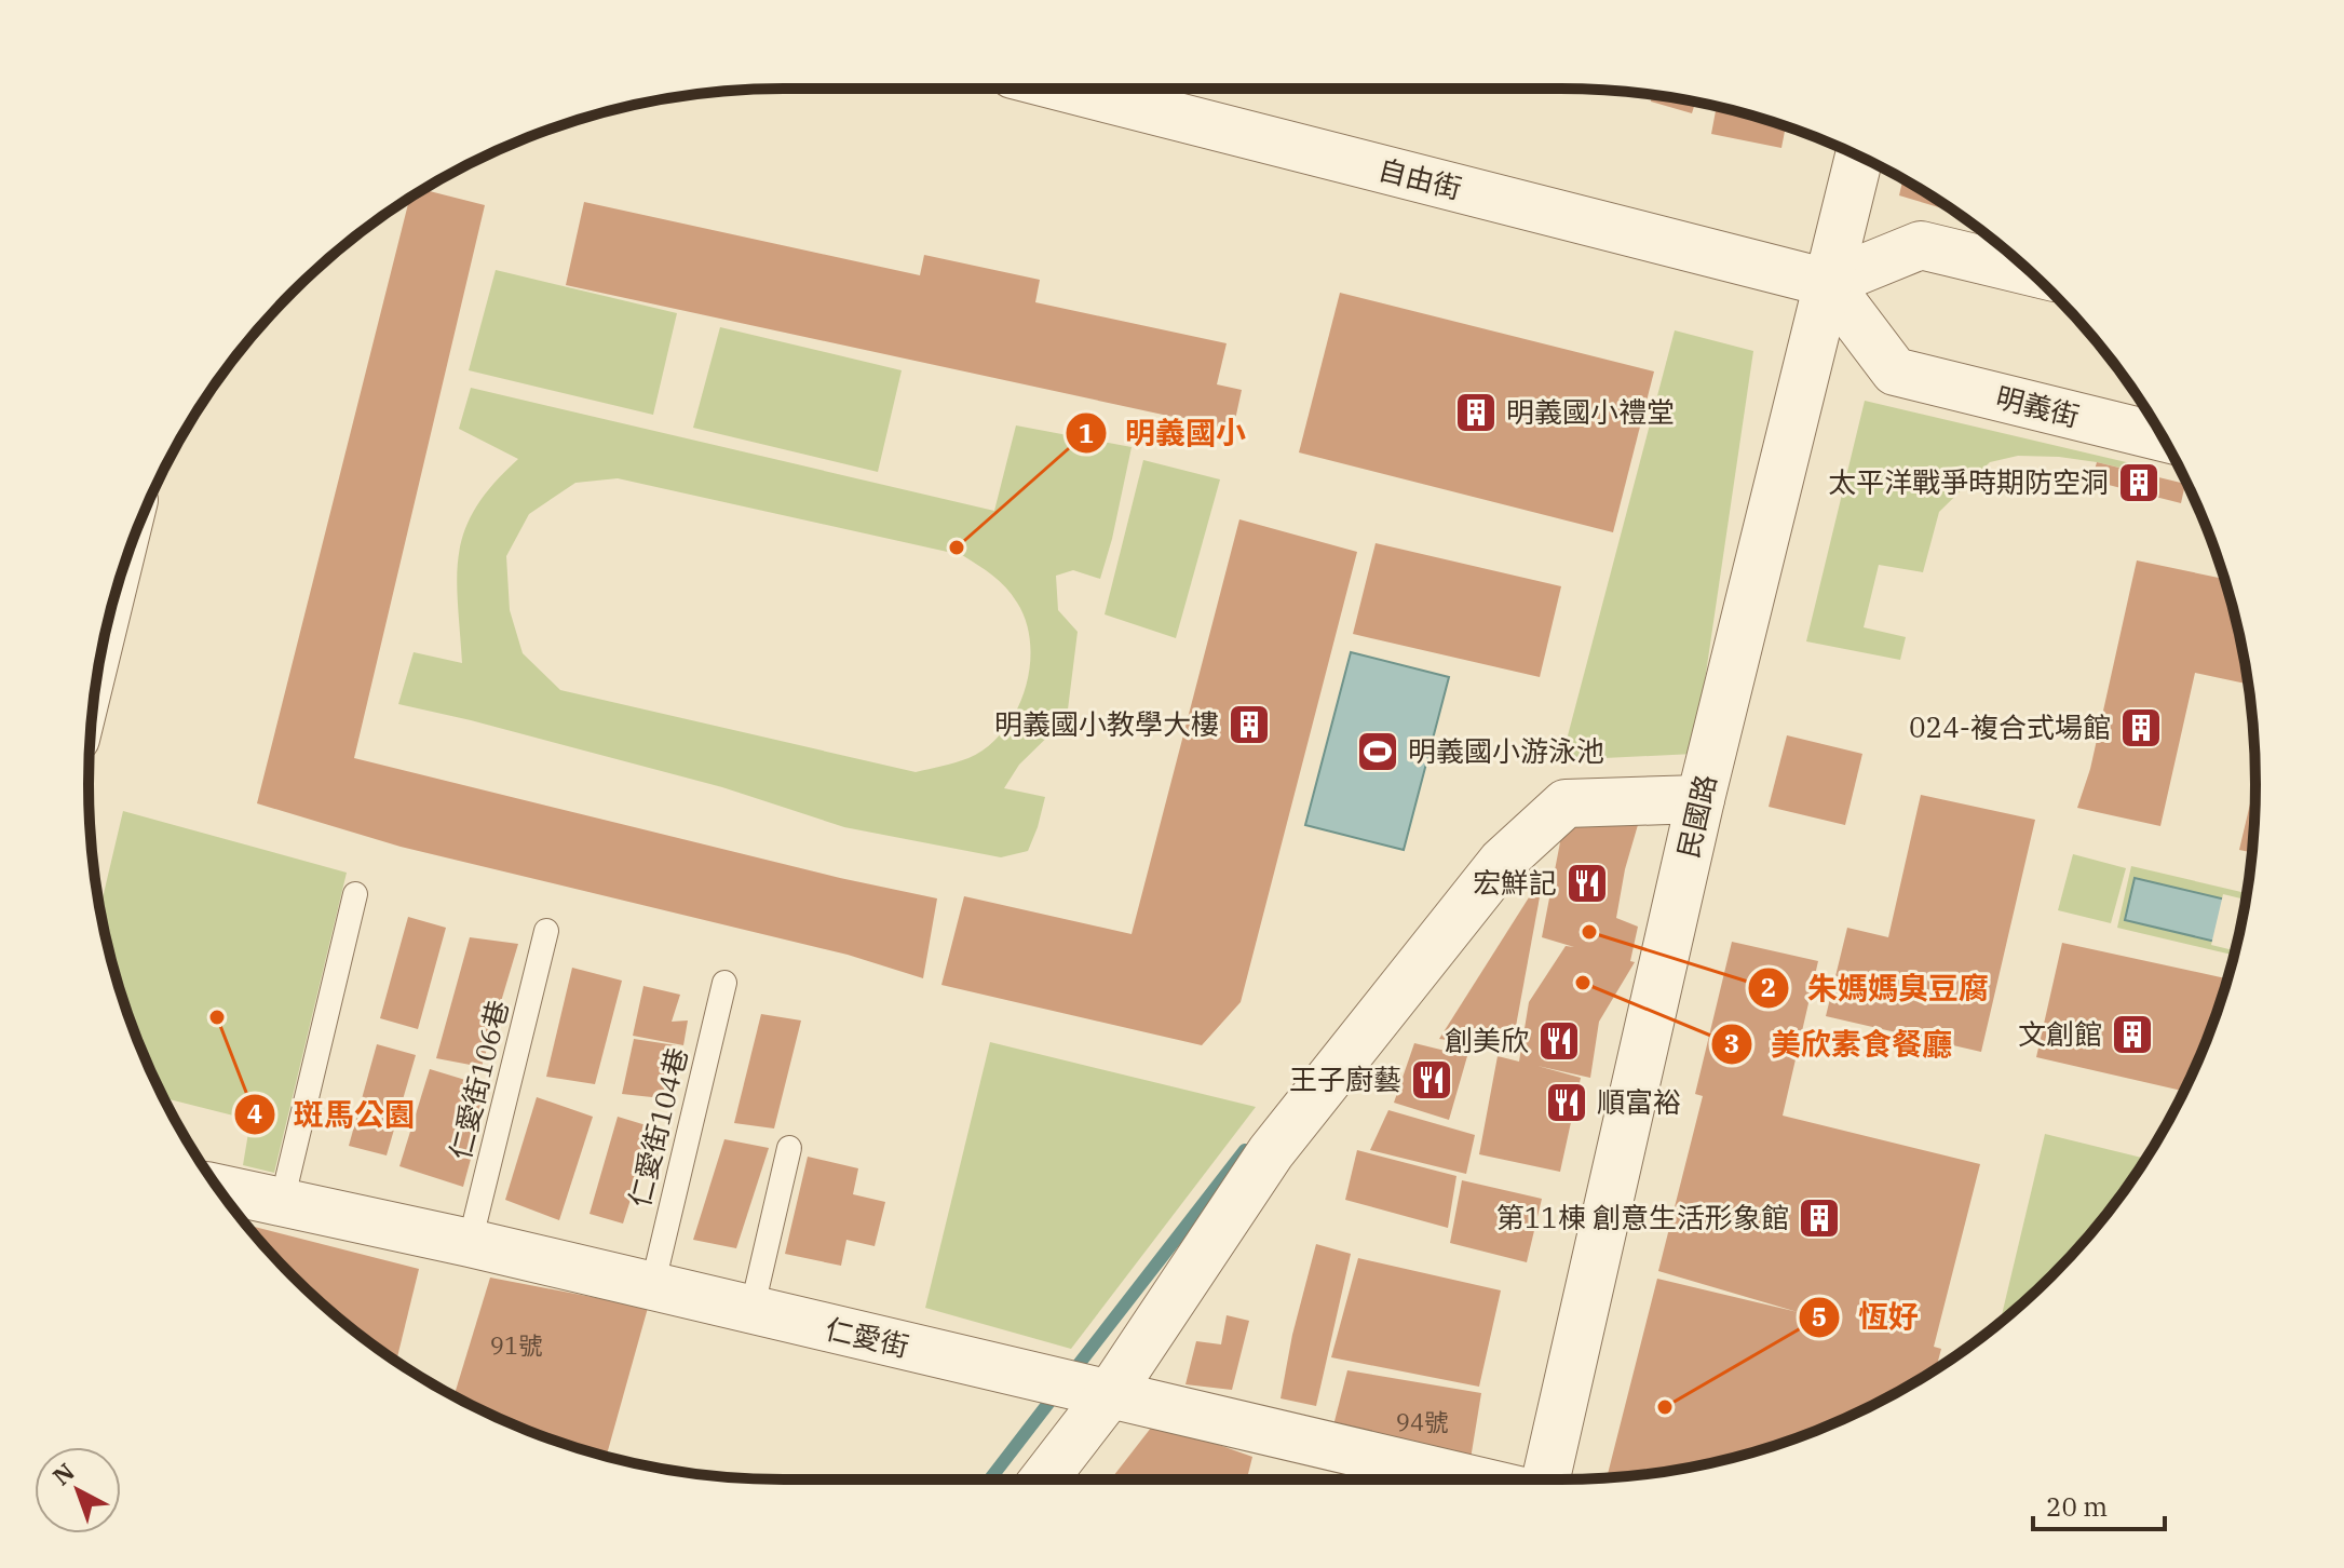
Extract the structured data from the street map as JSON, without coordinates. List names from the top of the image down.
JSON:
{
  "streets": {
    "street": [
      "自由街",
      "明義街",
      "民國路",
      "仁愛街"
    ],
    "lane": ["仁愛街106巷", "仁愛街104巷"]
  },
  "crossings": [
    ["自由街", "明義街"],
    ["自由街", "民國路"],
    ["明義街", "民國路"],
    ["仁愛街106巷", "仁愛街"],
    ["仁愛街104巷", "仁愛街"]
  ],
  "places": {
    "building": [
      "明義國小禮堂",
      "太平洋戰爭時期防空洞",
      "明義國小教學大樓",
      "024-複合式場館",
      "文創館",
      "第11棟 創意生活形象館"
    ],
    "other": [
      "明義國小",
      "朱媽媽臭豆腐",
      "美欣素食餐廳",
      "斑馬公園",
      "恆好"
    ],
    "sports": ["明義國小游泳池"],
    "restaurant": [
      "宏鮮記",
      "創美欣",
      "王子廚藝",
      "順富裕"
    ]
  },
  "house_numbers": ["91號", "94號"],
  "scale_bar": "20 m",
  "north": "top left"
}
